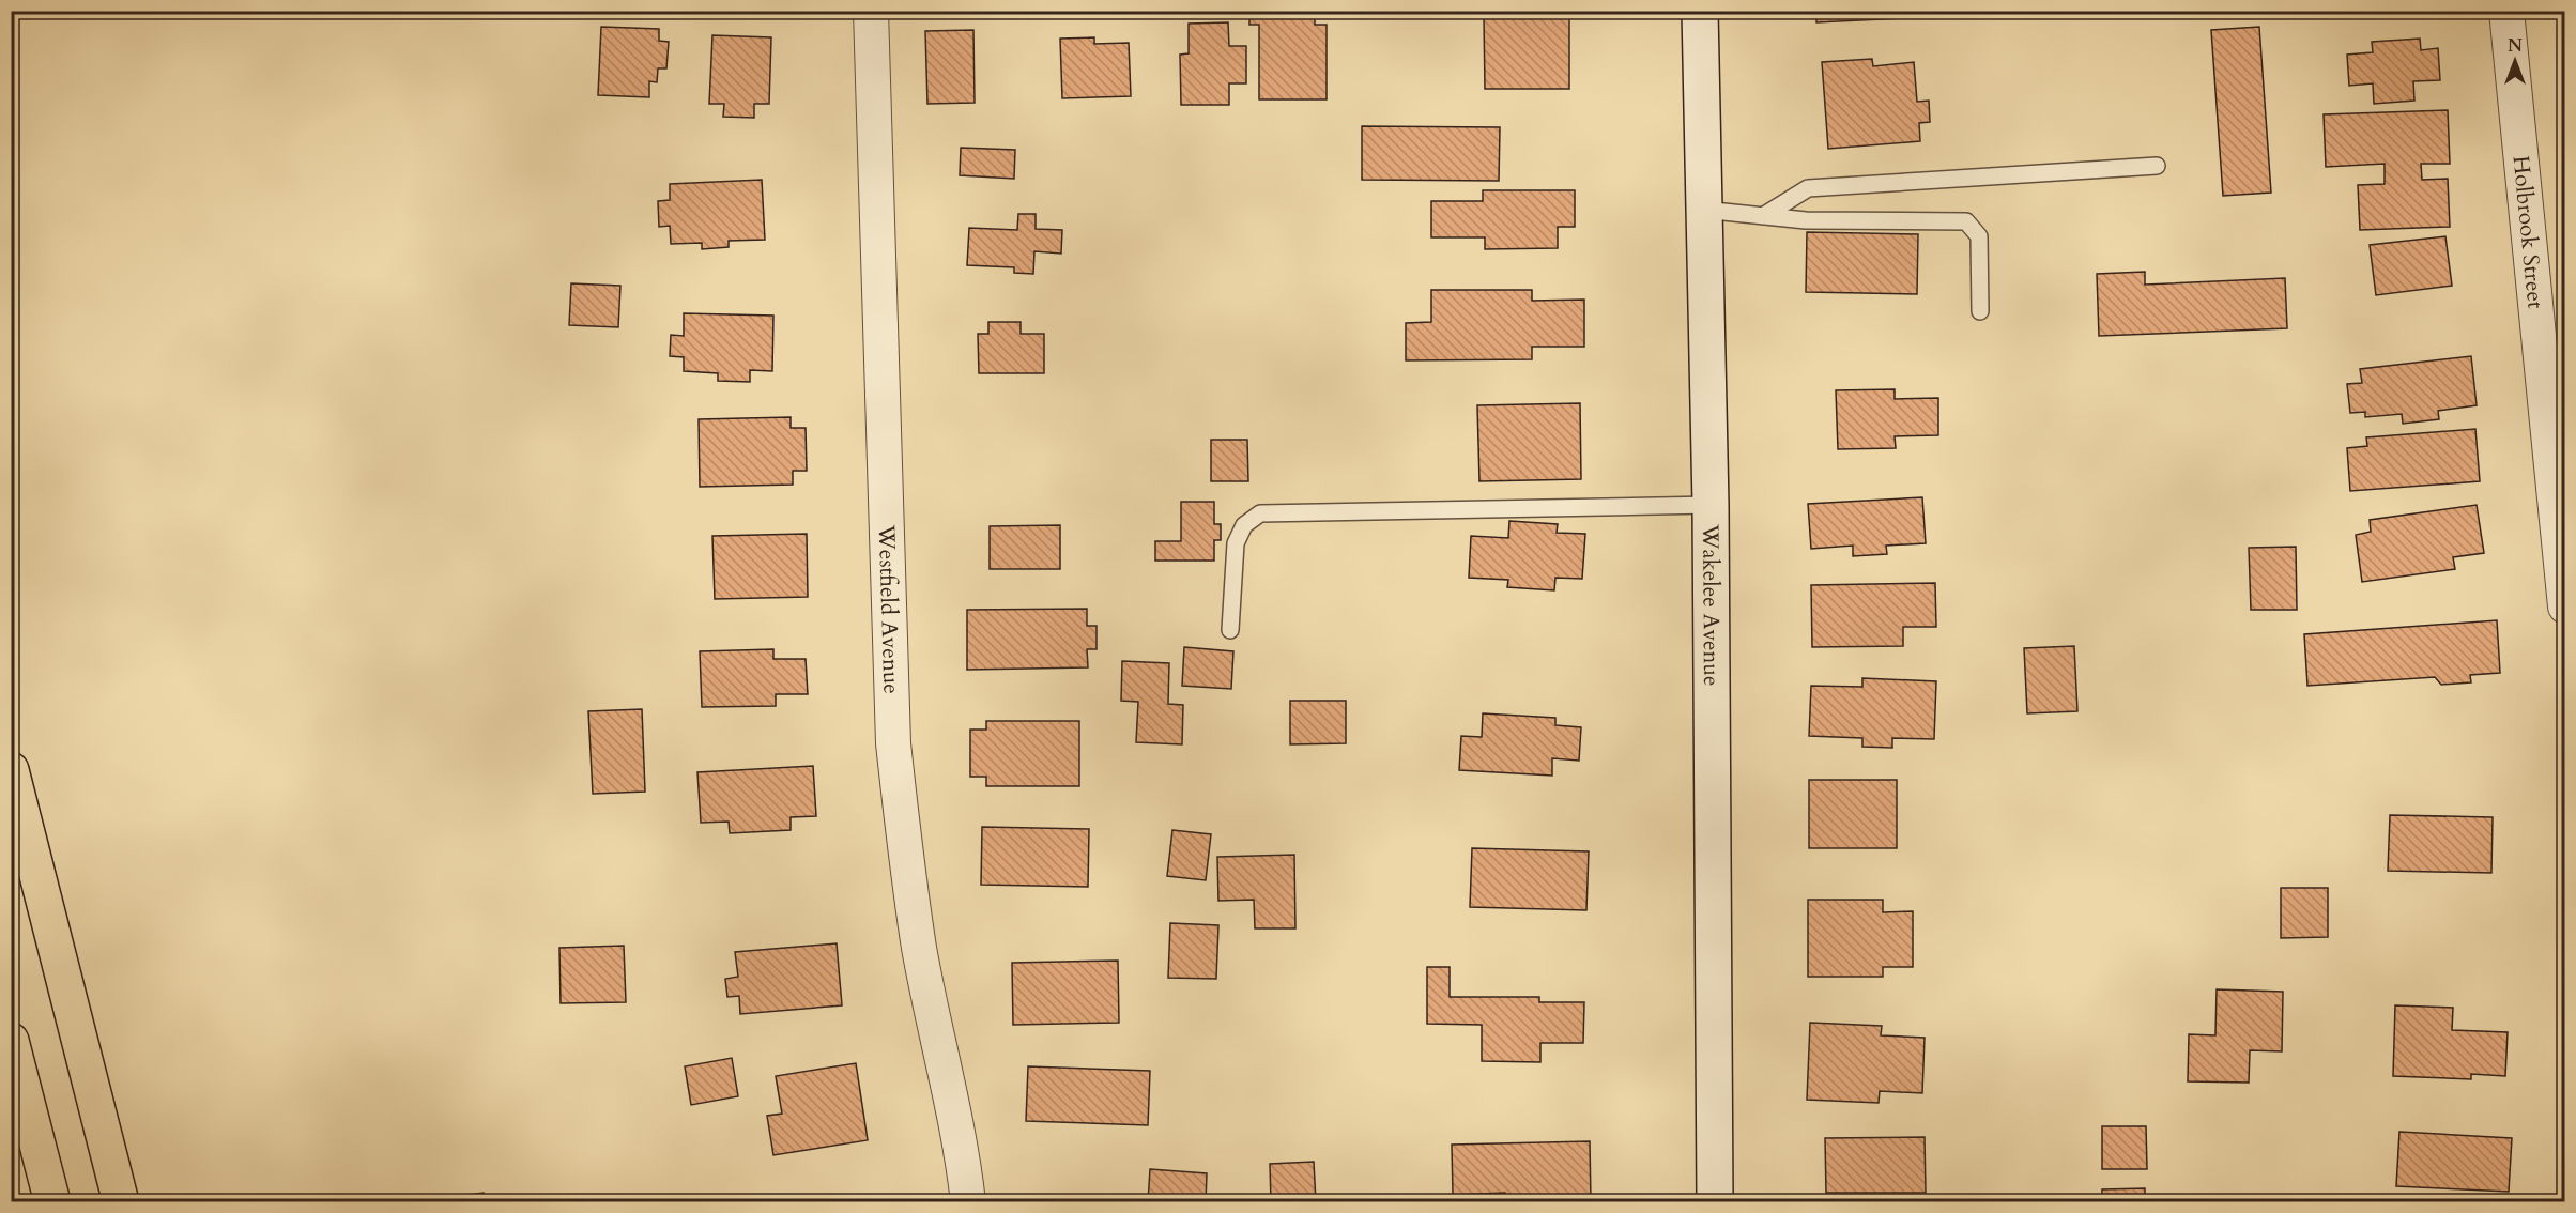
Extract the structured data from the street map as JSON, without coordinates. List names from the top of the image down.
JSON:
{
  "streets": {
    "main road": ["Wakelee Avenue"],
    "street": ["Holbrook Street", "Westfield Avenue"]
  },
  "north": "top"
}
